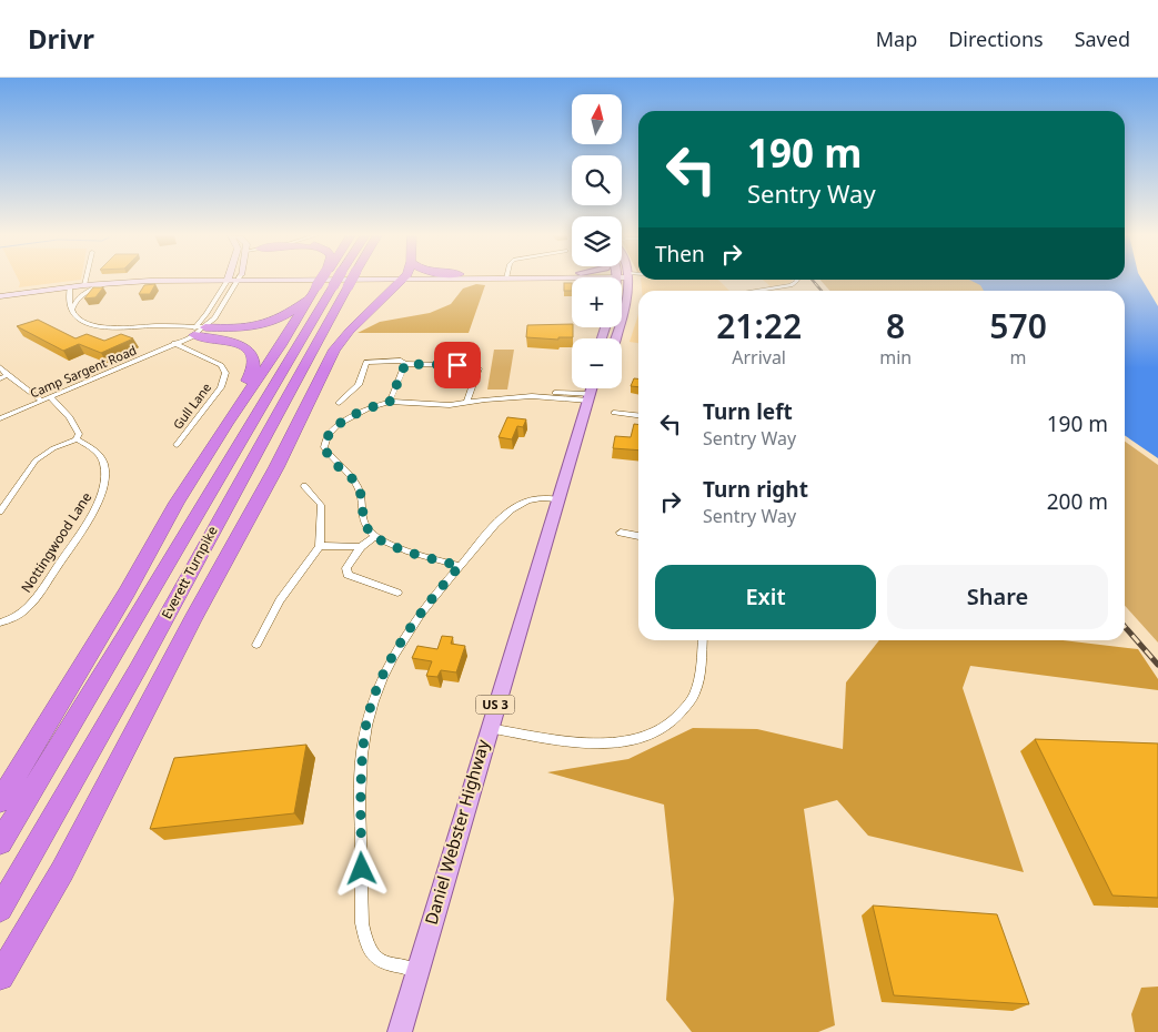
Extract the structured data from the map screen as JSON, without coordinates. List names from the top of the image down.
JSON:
{
  "streets": {
    "highway": ["Everett Turnpike"],
    "main road": ["US 3", "Daniel Webster Highway"],
    "street": ["Camp Sargent Road", "Gull Lane", "Nottingwood Lane"]
  },
  "crossings": [
    ["Camp Sargent Road", "Gull Lane"]
  ],
  "north": "top",
  "page": {
    "header": "Drivr",
    "nav": ["Map", "Directions", "Saved"],
    "map_buttons": ["+", "−"],
    "turn": ["190 m", "Sentry Way"],
    "then": "Then",
    "eta": [
      "21:22",
      "Arrival",
      "8",
      "min",
      "570",
      "m"
    ],
    "list": [
      {
        "name": "Turn left",
        "note": "Sentry Way",
        "value": "190 m"
      },
      {
        "name": "Turn right",
        "note": "Sentry Way",
        "value": "200 m"
      }
    ],
    "buttons": ["Exit", "Share"]
  }
}
